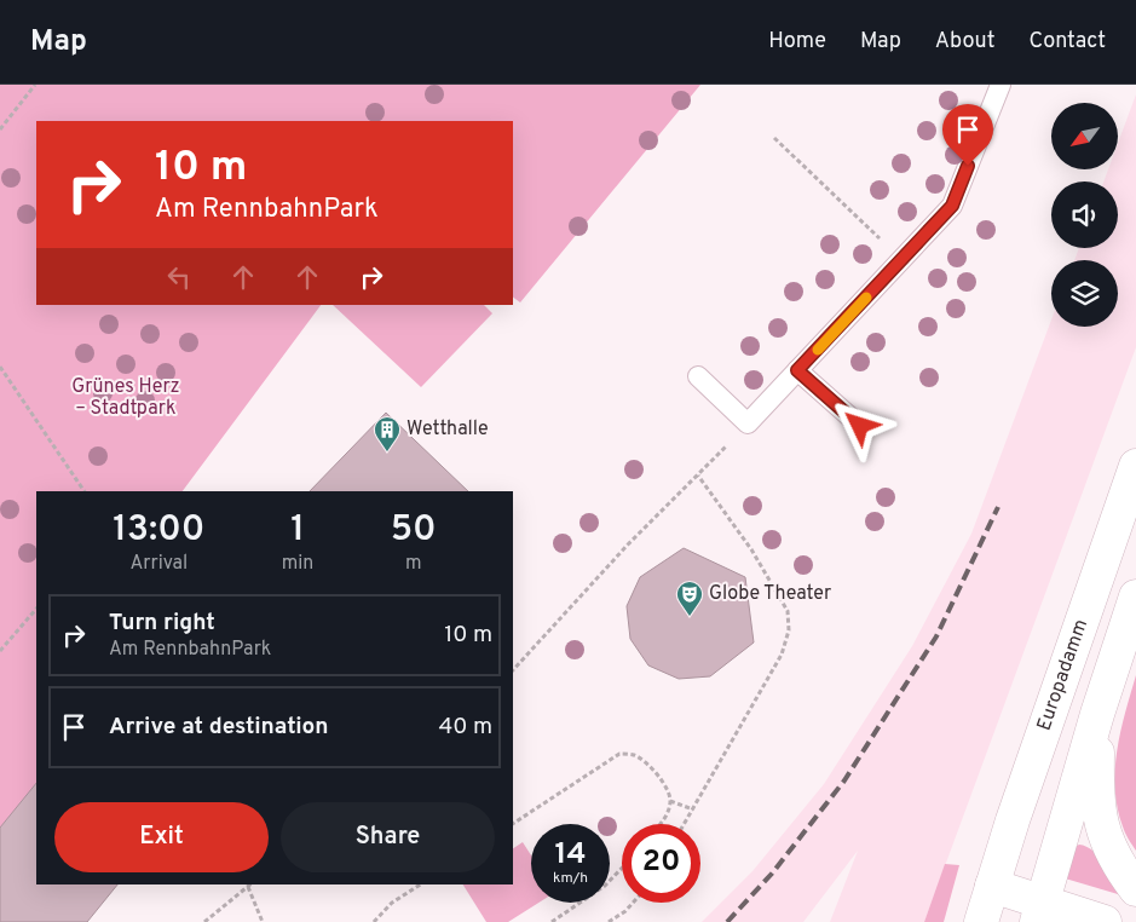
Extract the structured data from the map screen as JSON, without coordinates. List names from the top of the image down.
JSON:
{
  "streets": {
    "main road": ["Europadamm"]
  },
  "parks": ["Grünes Herz – Stadtpark"],
  "places": {
    "building": ["Wetthalle"],
    "theatre": ["Globe Theater"]
  },
  "north": "bottom left",
  "page": {
    "header": "Map",
    "nav": [
      "Home",
      "Map",
      "About",
      "Contact"
    ],
    "turn": ["10 m", "Am RennbahnPark"],
    "eta": [
      "13:00",
      "Arrival",
      "1",
      "min",
      "50",
      "m"
    ],
    "list": [
      {
        "name": "Turn right",
        "note": "Am RennbahnPark",
        "value": "10 m"
      },
      {
        "name": "Arrive at destination",
        "value": "40 m"
      }
    ],
    "buttons": ["Exit", "Share"],
    "speed": "14 km/h",
    "limit": "20"
  }
}
